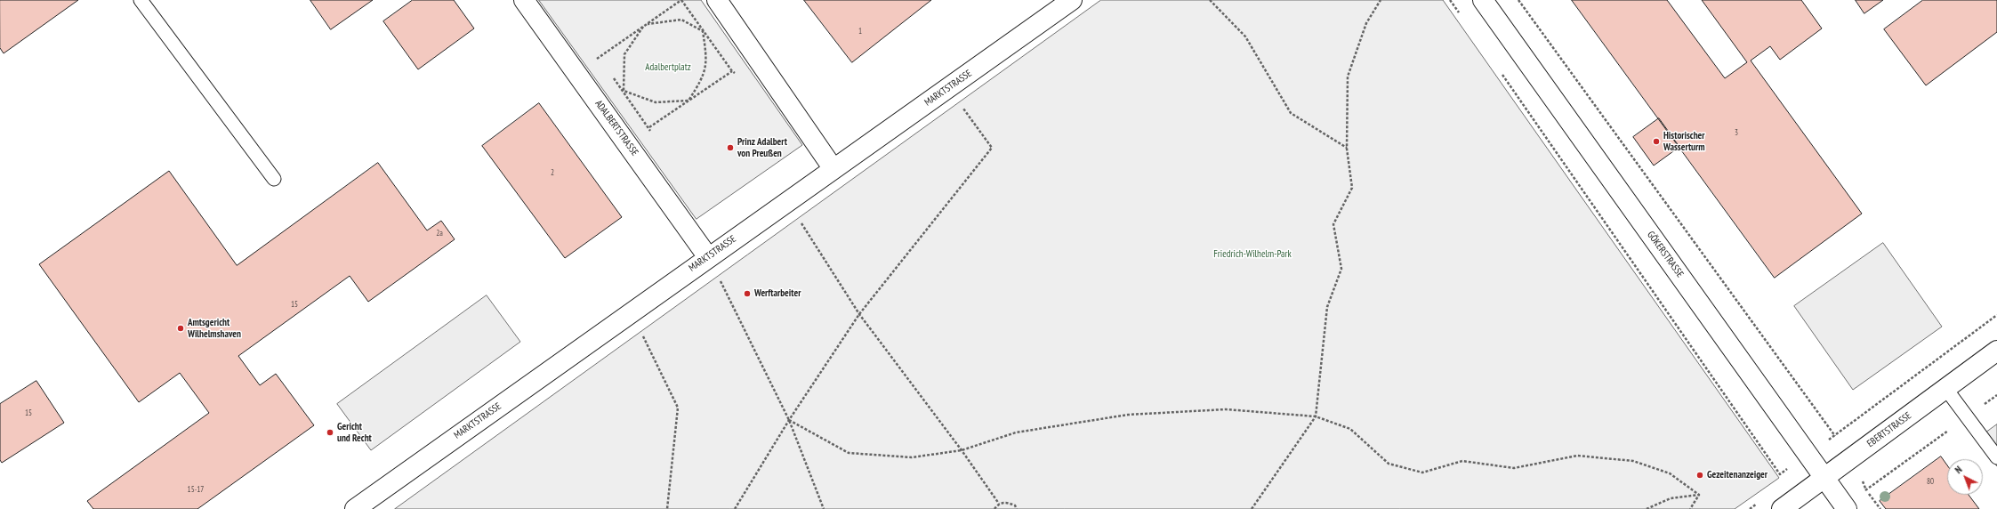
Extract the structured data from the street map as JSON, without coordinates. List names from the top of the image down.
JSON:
{
  "streets": {
    "street": [
      "MARKTSTRASSE",
      "ADALBERTSTRASSE",
      "GÖKERSTRASSE",
      "EBERTSTRASSE"
    ]
  },
  "crossings": [
    ["MARKTSTRASSE", "ADALBERTSTRASSE"],
    ["GÖKERSTRASSE", "EBERTSTRASSE"]
  ],
  "parks": ["Adalbertplatz", "Friedrich-Wilhelm-Park"],
  "places": [
    "Historischer Wasserturm",
    "Prinz Adalbert von Preußen",
    "Werftarbeiter",
    "Amtsgericht Wilhelmshaven",
    "Gericht und Recht",
    "Gezeitenanzeiger"
  ],
  "house_numbers": [
    "1",
    "3",
    "2",
    "2a",
    "15",
    "15",
    "80",
    "15-17"
  ],
  "north": "top left"
}
